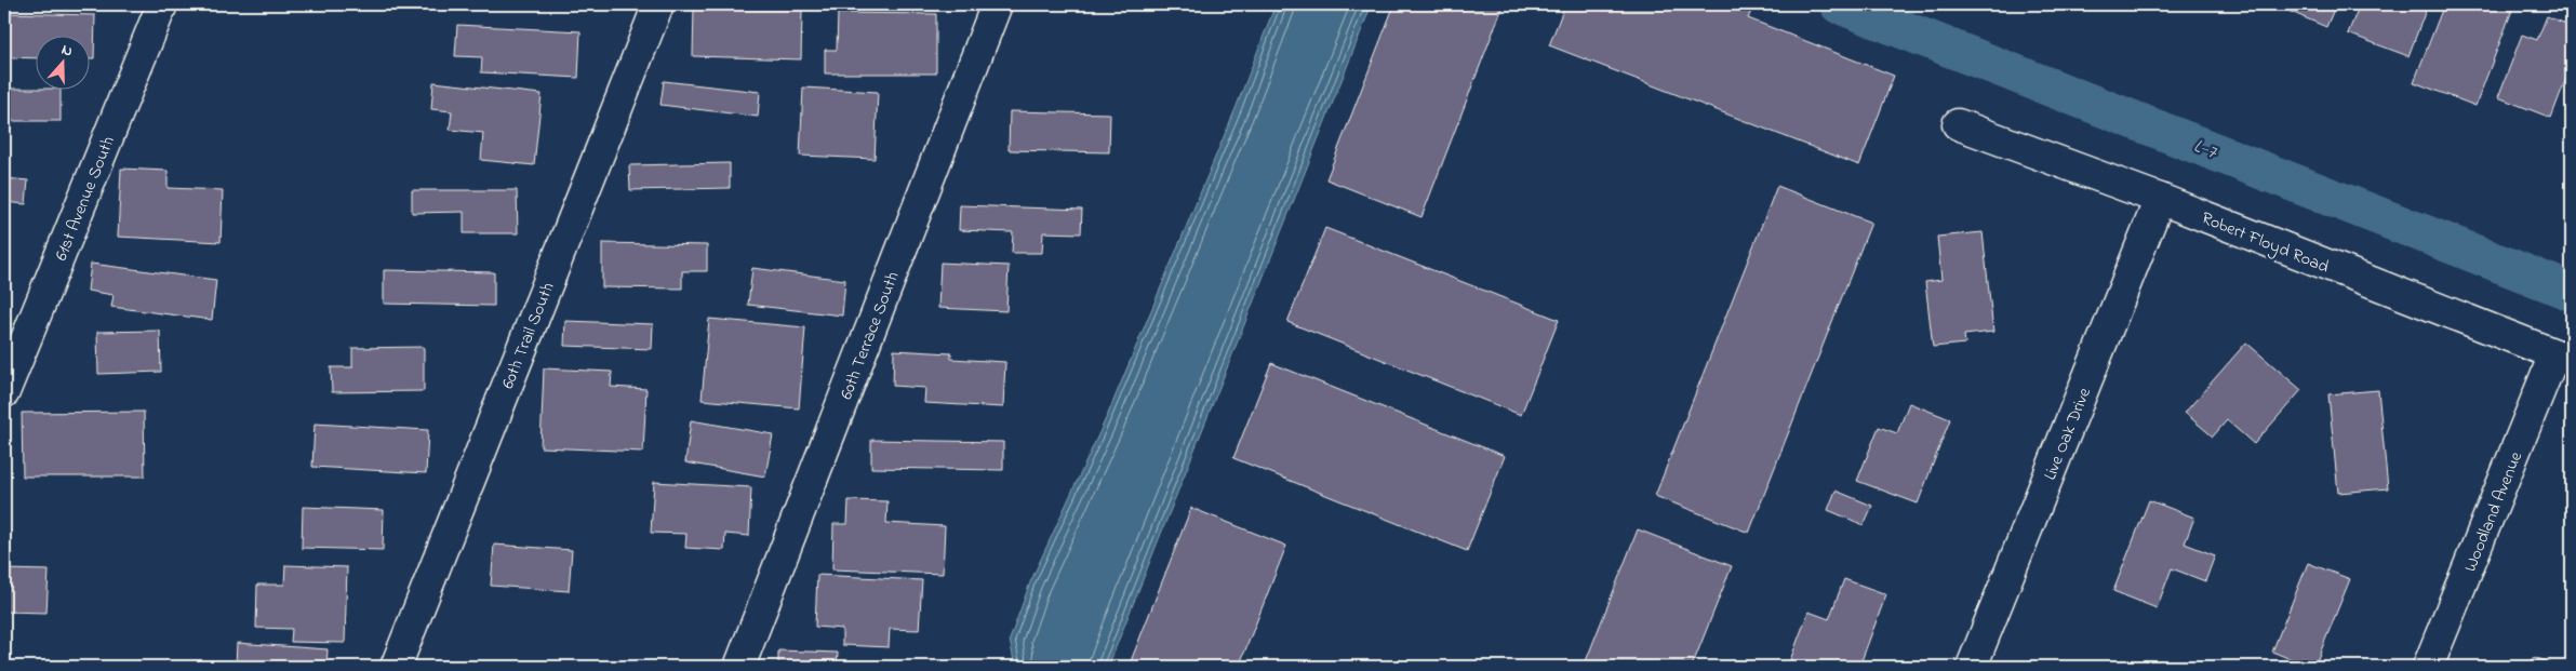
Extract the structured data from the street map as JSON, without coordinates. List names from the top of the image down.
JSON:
{
  "streets": {
    "street": [
      "61st Avenue South",
      "Robert Floyd Road",
      "60th Trail South",
      "60th Terrace South",
      "Live Oak Drive",
      "Woodland Avenue"
    ]
  },
  "crossings": [
    ["Robert Floyd Road", "Live Oak Drive"],
    ["Robert Floyd Road", "Woodland Avenue"]
  ],
  "water": ["L-7"],
  "north": "top"
}
